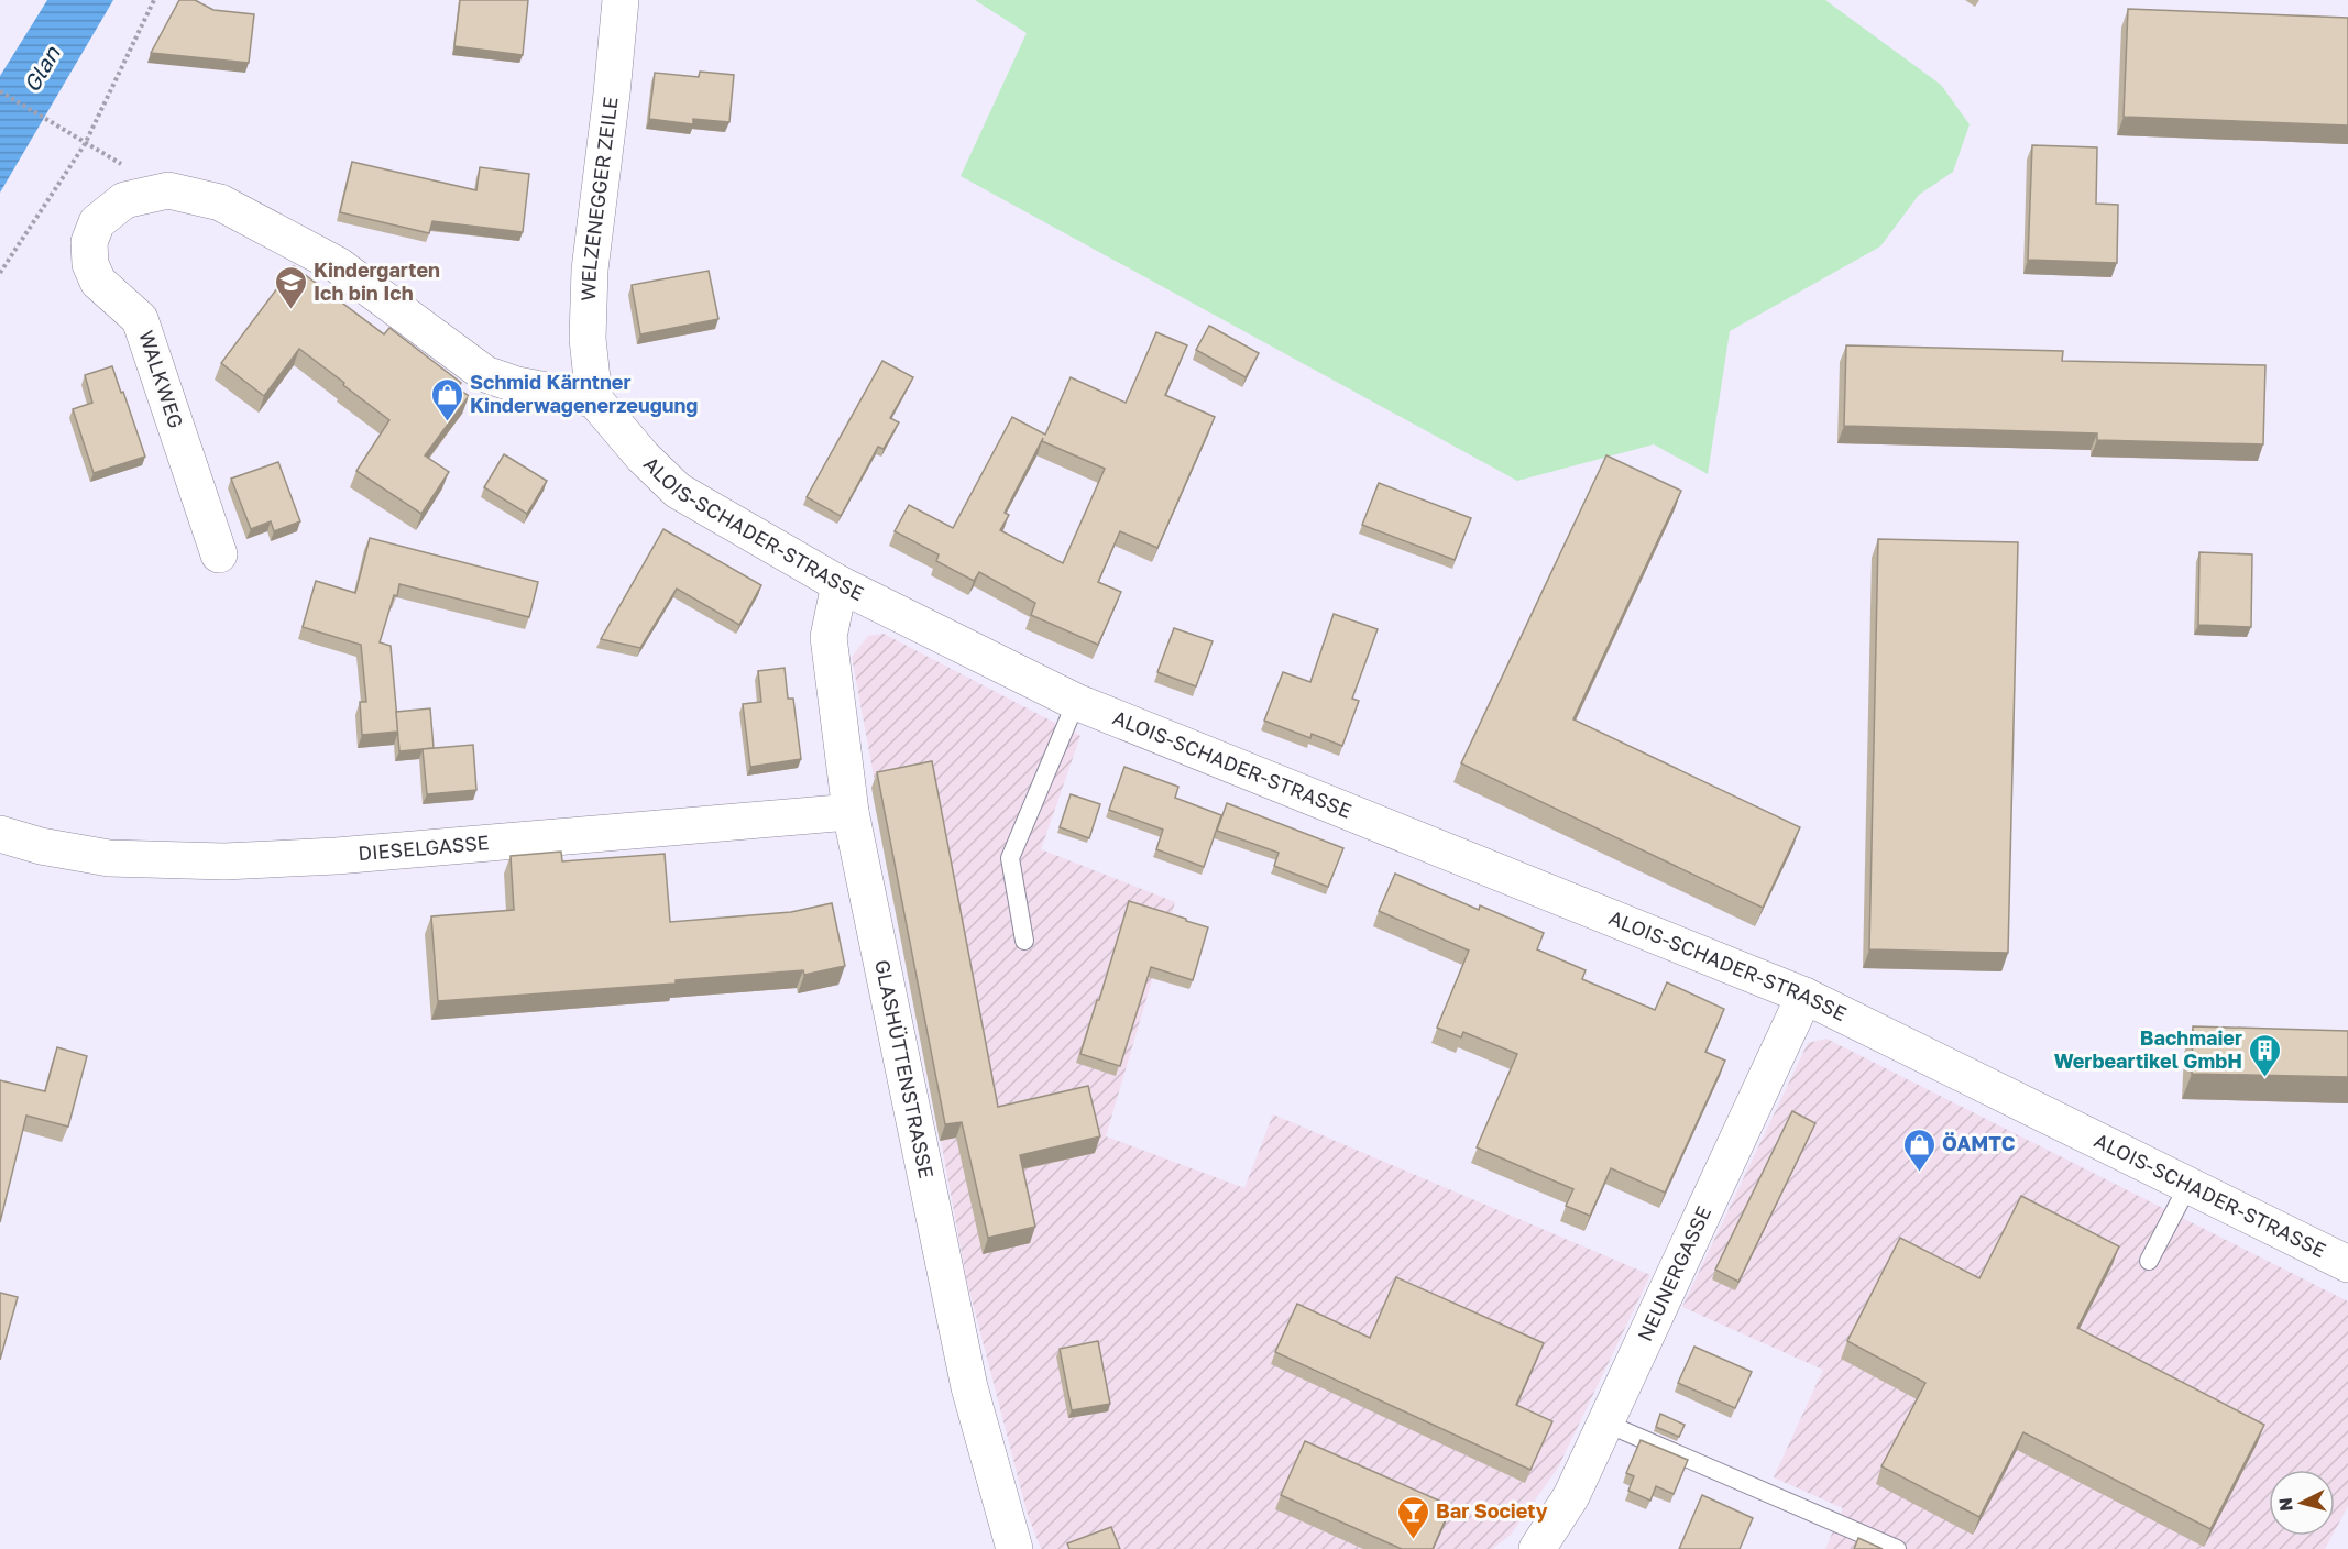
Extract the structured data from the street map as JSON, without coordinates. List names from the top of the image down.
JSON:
{
  "streets": {
    "street": [
      "WELZENEGGER ZEILE",
      "WALKWEG",
      "ALOIS-SCHADER-STRASSE",
      "DIESELGASSE",
      "GLASHÜTTENSTRASSE",
      "NEUNERGASSE"
    ]
  },
  "crossings": [
    ["WELZENEGGER ZEILE", "WALKWEG"],
    ["WELZENEGGER ZEILE", "ALOIS-SCHADER-STRASSE"],
    ["WALKWEG", "ALOIS-SCHADER-STRASSE"],
    ["ALOIS-SCHADER-STRASSE", "GLASHÜTTENSTRASSE"],
    ["ALOIS-SCHADER-STRASSE", "NEUNERGASSE"],
    ["DIESELGASSE", "GLASHÜTTENSTRASSE"]
  ],
  "water": ["Glan"],
  "places": {
    "school or university": ["Kindergarten Ich bin Ich"],
    "shop": ["Schmid Kärntner Kinderwagenerzeugung", "ÖAMTC"],
    "building": ["Bachmaier Werbeartikel GmbH"],
    "bar": ["Bar Society"]
  },
  "north": "left"
}
